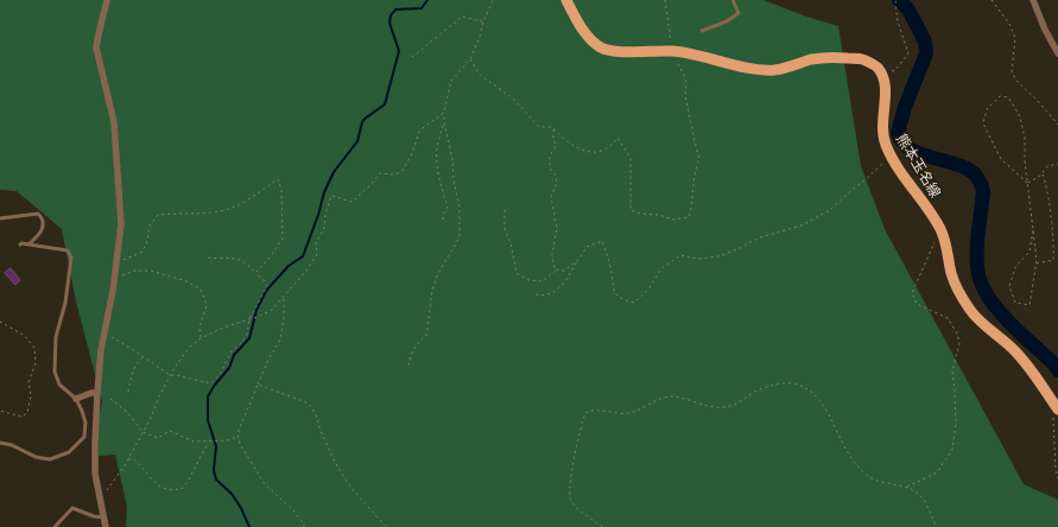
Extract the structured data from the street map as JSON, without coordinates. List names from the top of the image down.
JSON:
{
  "streets": {
    "main road": ["熊本玉名線"]
  }
}
